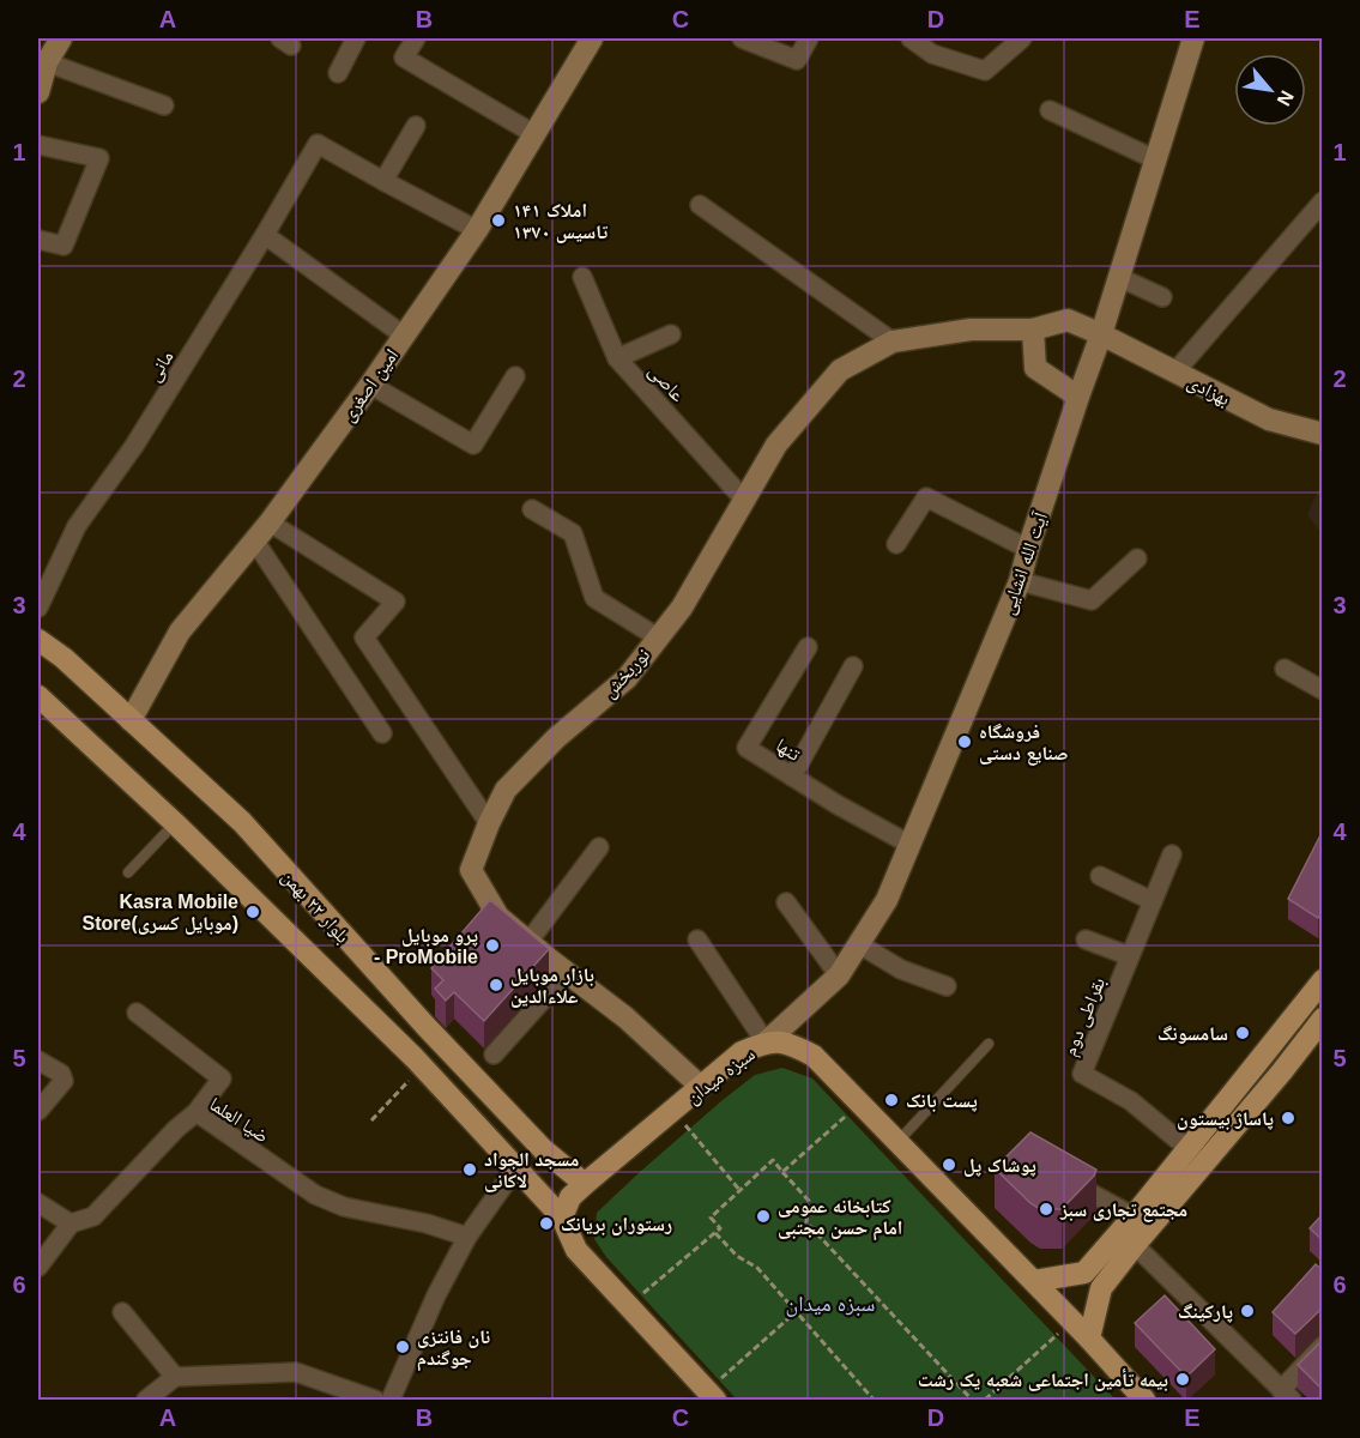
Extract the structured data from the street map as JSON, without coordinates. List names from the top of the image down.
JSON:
{
  "streets": {
    "main road": ["بلوار ۲۲ بهمن", "سبزه میدان"],
    "street": [
      "مانی",
      "عاصی",
      "امین اصغری",
      "بهزادی",
      "آیت الله انشایی",
      "نوربخش",
      "تنها",
      "بقراطی دوم",
      "ضیا العلما"
    ]
  },
  "crossings": [
    ["عاصی", "نوربخش"],
    ["امین اصغری", "بلوار ۲۲ بهمن"],
    ["بهزادی", "آیت الله انشایی"],
    ["بهزادی", "نوربخش"],
    ["آیت الله انشایی", "نوربخش"],
    ["آیت الله انشایی", "تنها"],
    ["آیت الله انشایی", "سبزه میدان"],
    ["نوربخش", "سبزه میدان"],
    ["بلوار ۲۲ بهمن", "سبزه میدان"]
  ],
  "districts": ["سبزه میدان"],
  "places": [
    "املاک ۱۴۱ تاسیس ۱۳۷۰",
    "فروشگاه صنایع دستی",
    "Kasra Mobile Store(موبایل کسری)",
    "پرو موبایل - ProMobile",
    "بازار موبایل علاءالدین",
    "سامسونگ",
    "پست بانک",
    "پاساژ بیستون",
    "پوشاک پل",
    "مسجد الجواد لاکانی",
    "مجتمع تجاری سبز",
    "کتابخانه عمومی امام حسن مجتبی",
    "رستوران بریانک",
    "پارکینگ",
    "نان فانتزی جوگندم",
    "بیمه تأمین اجتماعی شعبه یک رشت"
  ],
  "north": "bottom right",
  "grid": {
    "columns": [
      "A",
      "B",
      "C",
      "D",
      "E"
    ],
    "rows": [
      "1",
      "2",
      "3",
      "4",
      "5",
      "6"
    ]
  }
}
